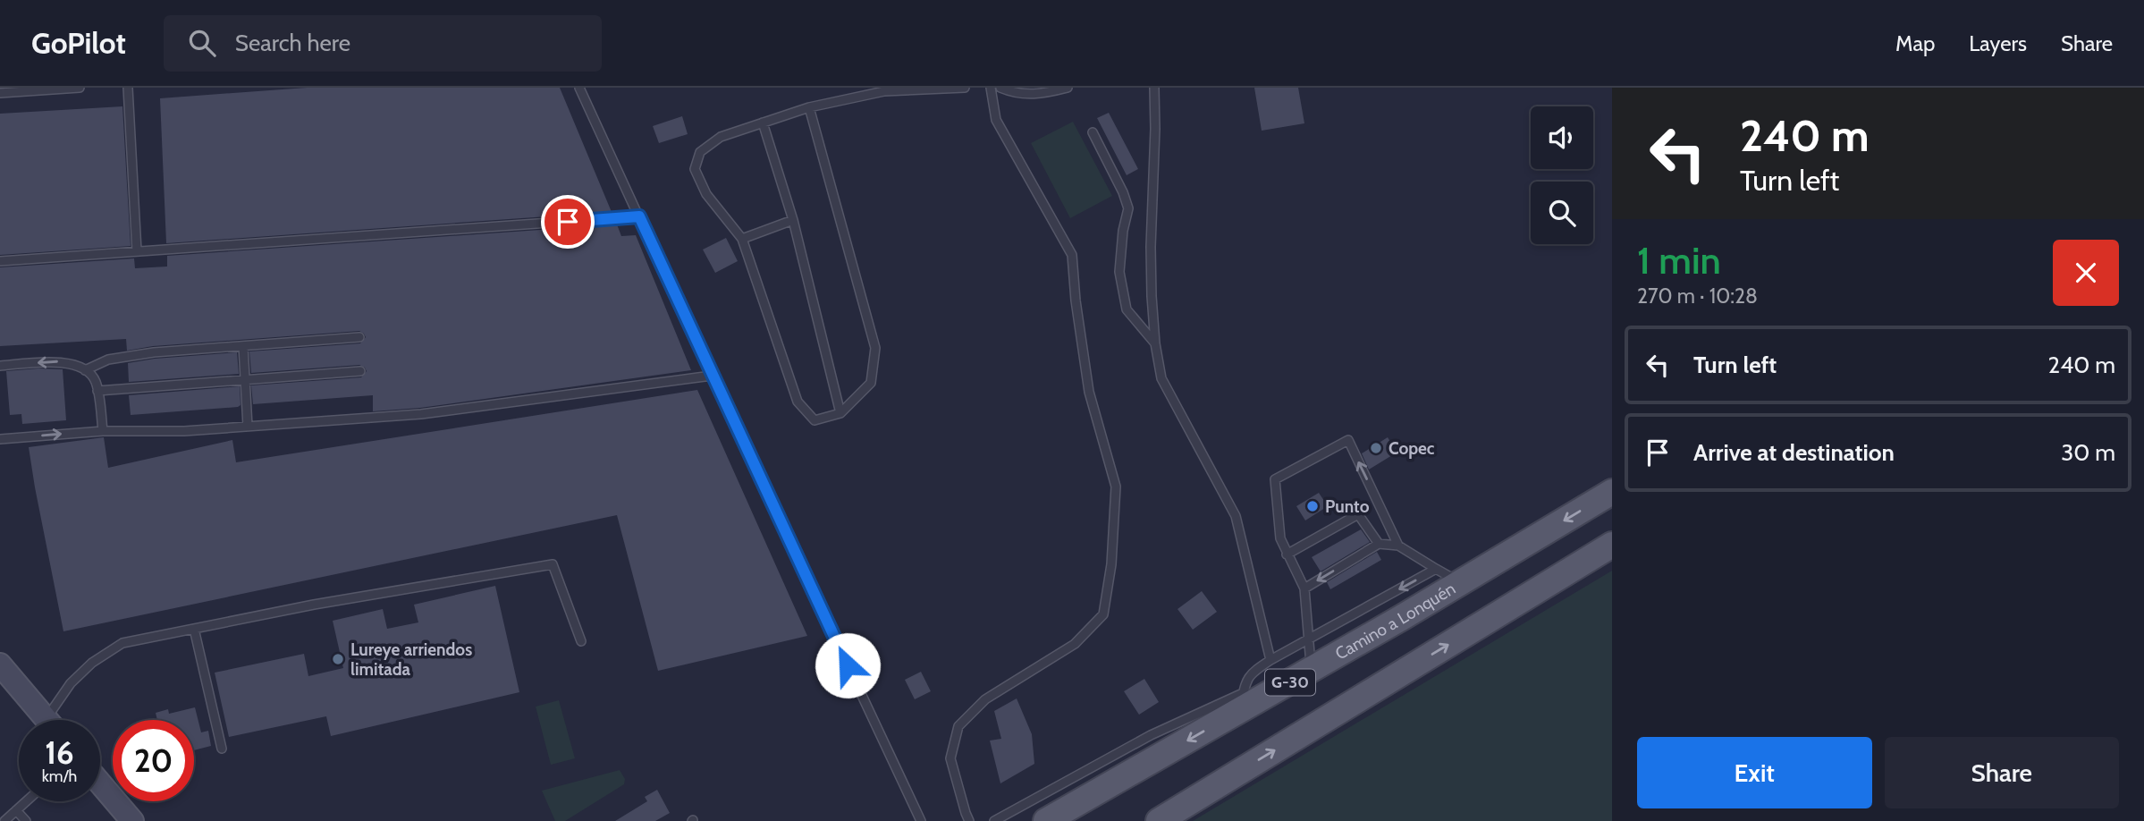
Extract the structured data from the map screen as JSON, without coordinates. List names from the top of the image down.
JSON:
{
  "streets": {
    "main road": ["Camino a Lonquén", "G-30"]
  },
  "places": ["Copec", "Punto", "Lureye arriendos limitada"],
  "page": {
    "header": "GoPilot",
    "search": "Search here",
    "nav": ["Map", "Layers", "Share"],
    "turn": ["240 m", "Turn left"],
    "heading": ["1 min", "270 m · 10:28"],
    "list": [
      {
        "name": "Turn left",
        "value": "240 m"
      },
      {
        "name": "Arrive at destination",
        "value": "30 m"
      }
    ],
    "speed": "16 km/h",
    "limit": "20",
    "buttons": ["Exit", "Share"]
  }
}
